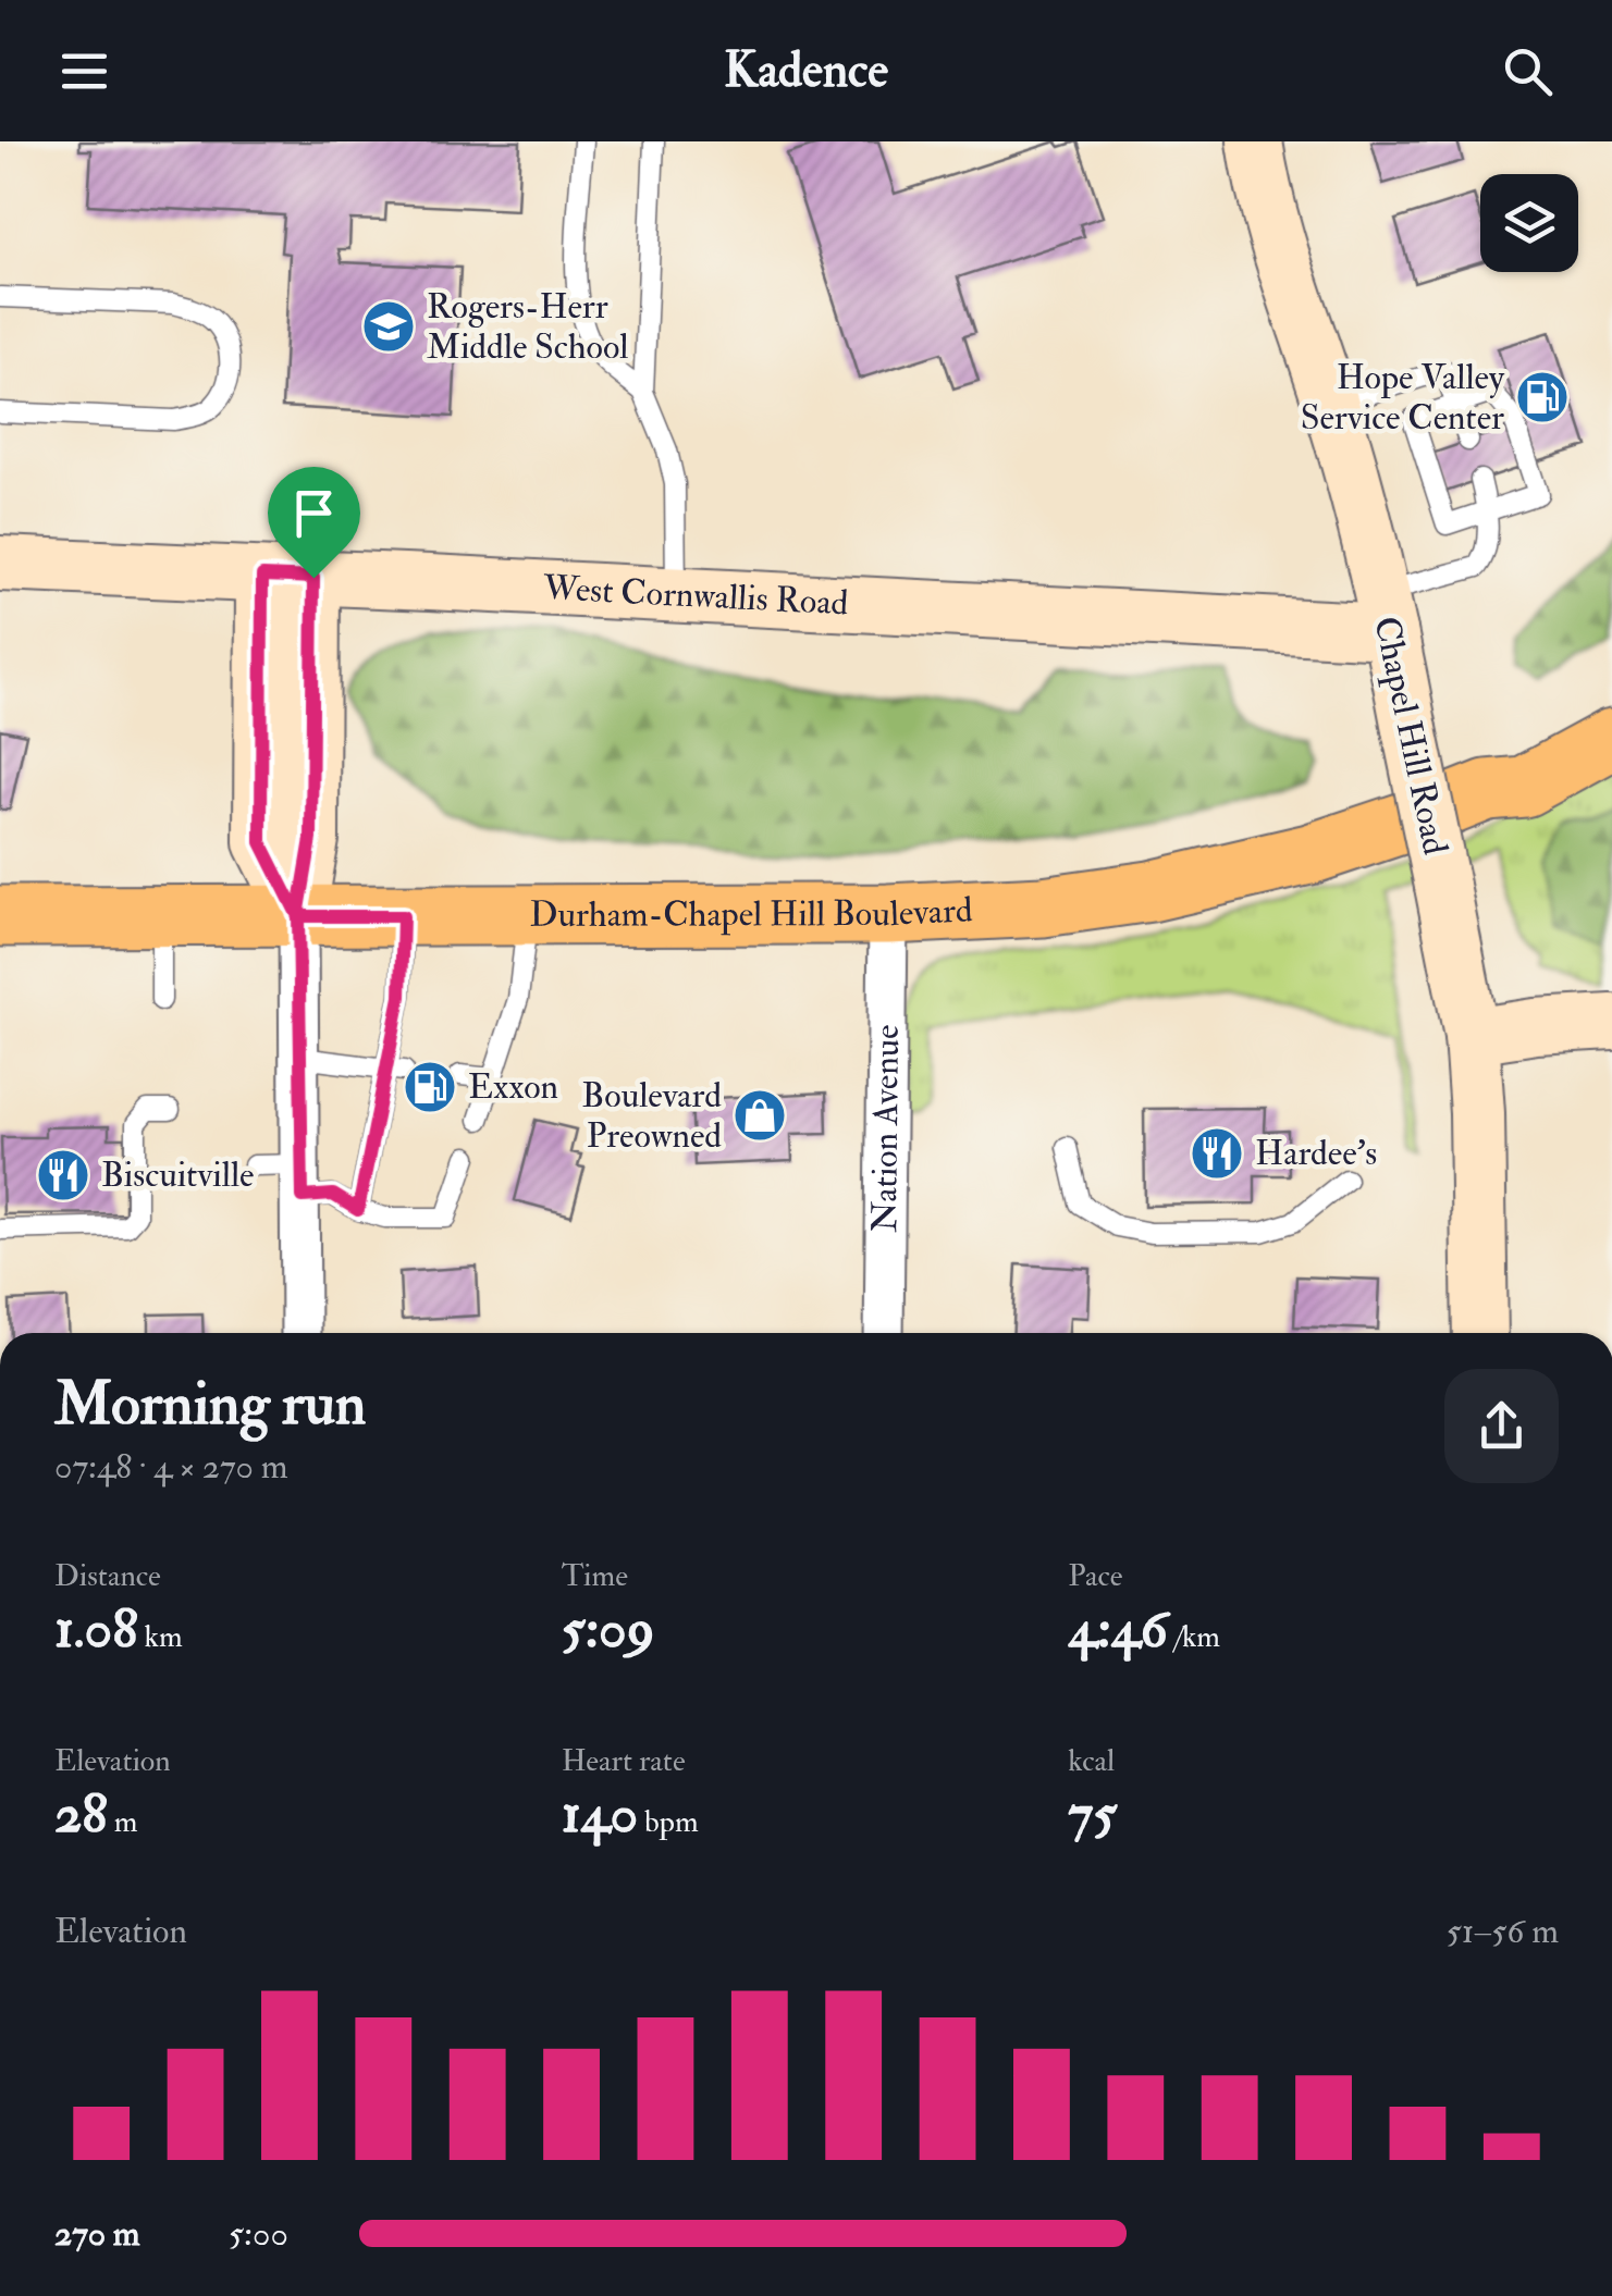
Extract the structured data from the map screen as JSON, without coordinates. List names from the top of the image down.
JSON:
{
  "streets": {
    "main road": ["Durham-Chapel Hill Boulevard"],
    "street": ["West Cornwallis Road", "Chapel Hill Road", "Nation Avenue"]
  },
  "crossings": [
    ["West Cornwallis Road", "Chapel Hill Road"],
    ["Durham-Chapel Hill Boulevard", "Nation Avenue"]
  ],
  "places": {
    "school or university": ["Rogers-Herr Middle School"],
    "fuel station": ["Hope Valley Service Center", "Exxon"],
    "shop": ["Boulevard Preowned"],
    "restaurant": ["Hardee's", "Biscuitville"]
  },
  "page": {
    "header": "Kadence",
    "heading": ["Morning run", "07:48 · 4 × 270 m"],
    "stats": [
      ["Distance", "1.08 km"],
      ["Time", "5:09"],
      ["Pace", "4:46 /km"],
      ["Elevation", "28 m"],
      ["Heart rate", "140 bpm"],
      ["kcal", "75"]
    ],
    "chart": ["Elevation", "51–56 m"],
    "list": [
      {
        "name": "270 m",
        "note": "5:00"
      }
    ]
  }
}
